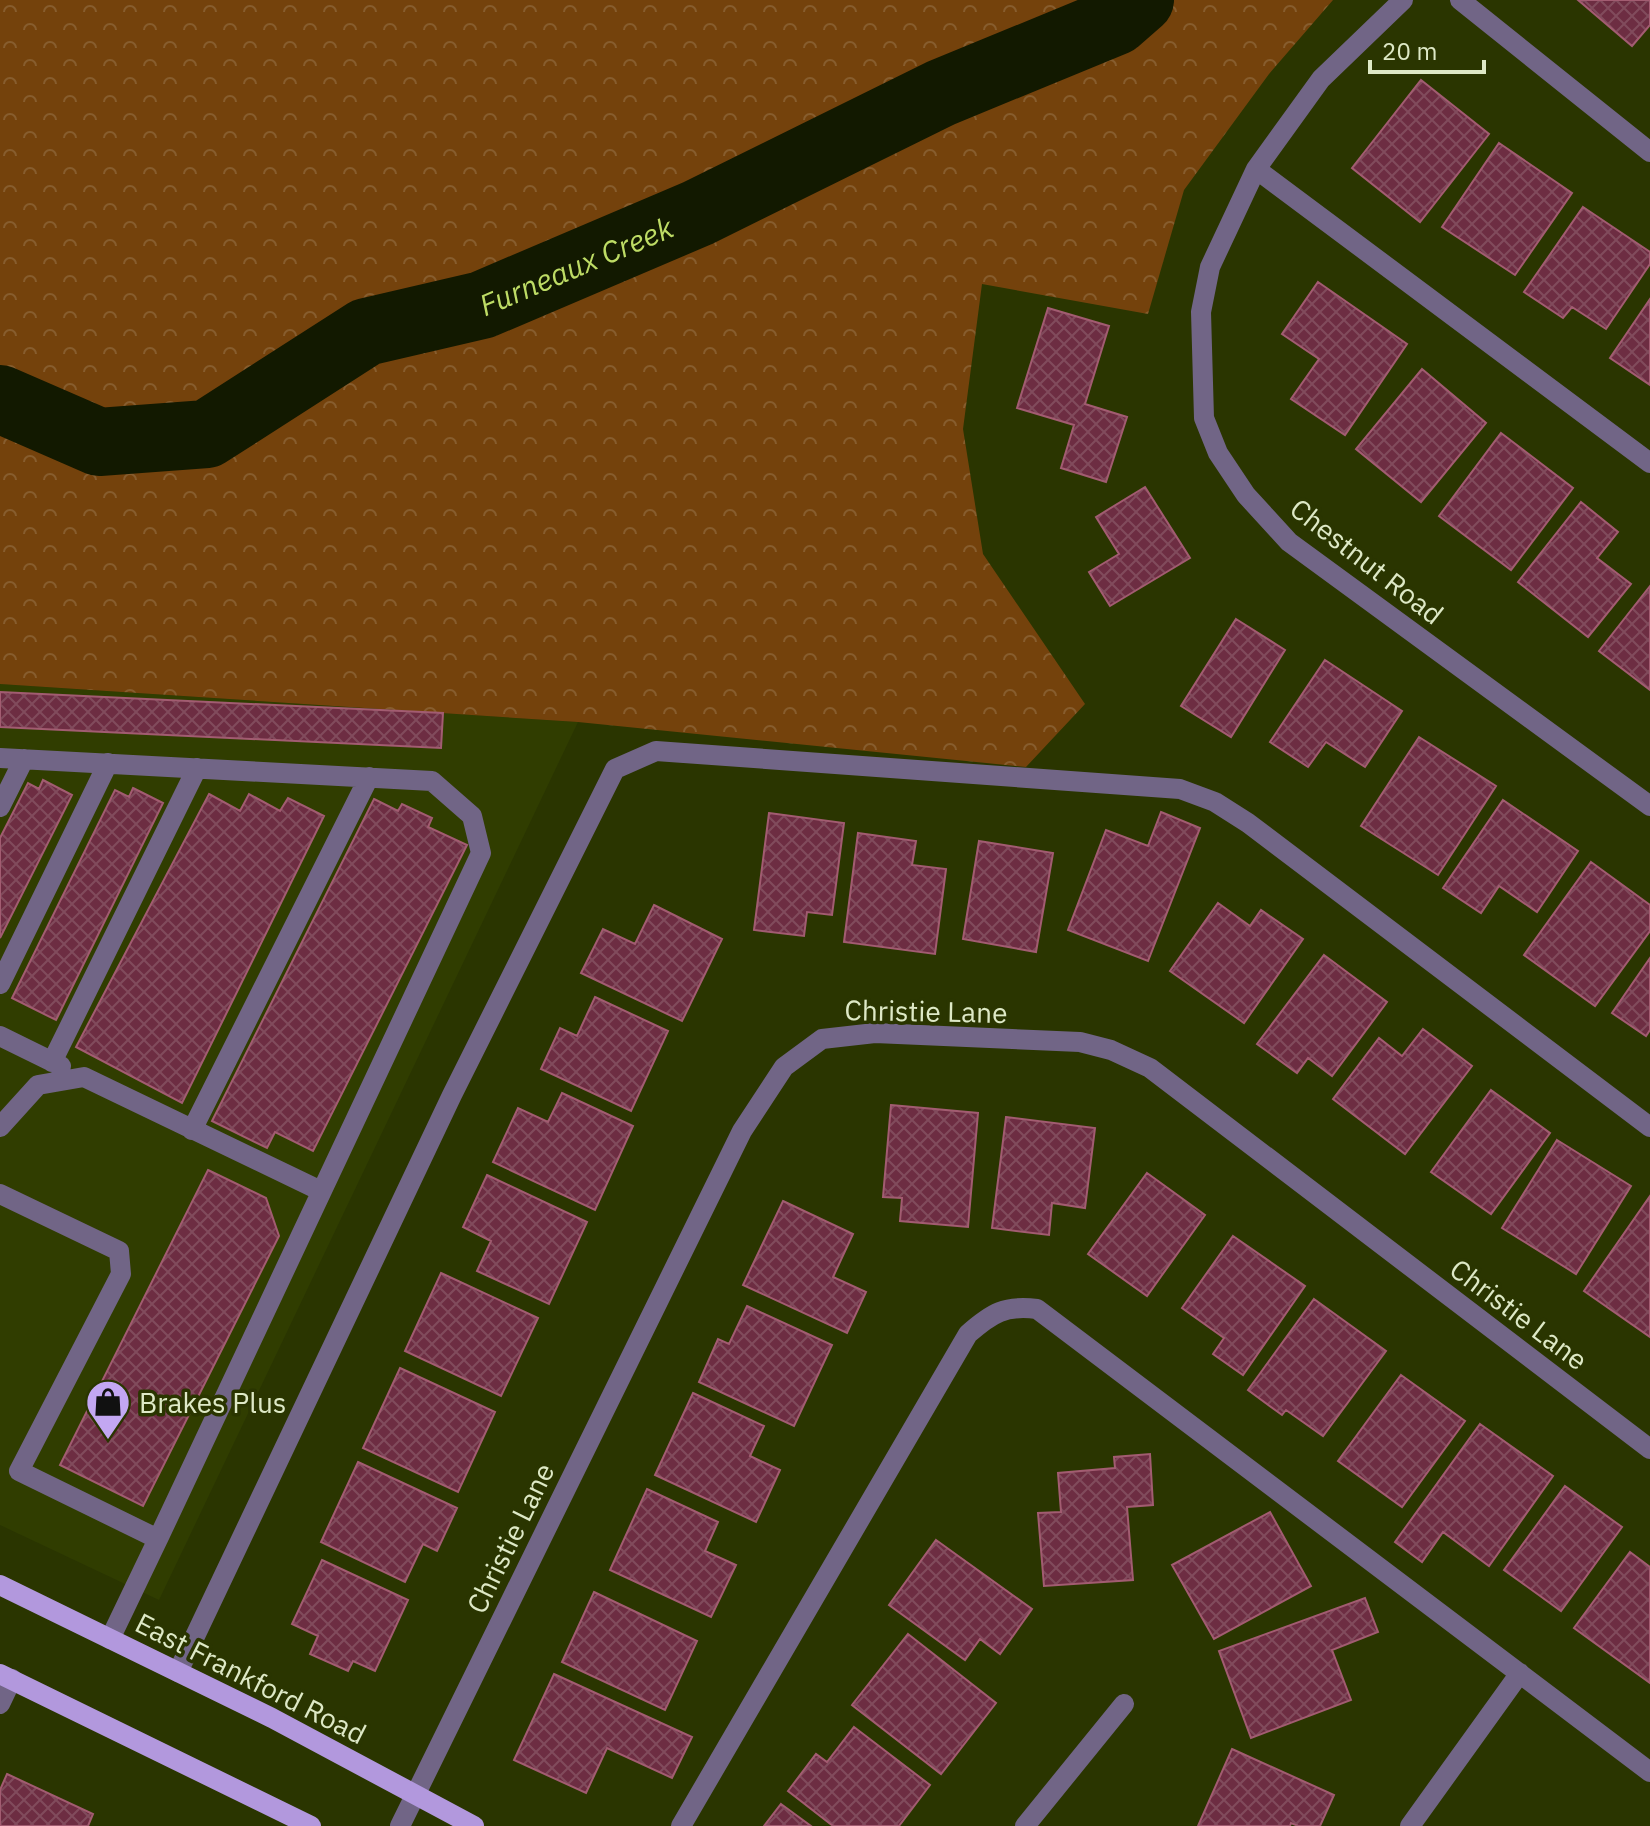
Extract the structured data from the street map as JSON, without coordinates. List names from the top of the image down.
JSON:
{
  "streets": {
    "main road": ["East Frankford Road"],
    "street": ["Chestnut Road", "Christie Lane"]
  },
  "crossings": [
    ["Christie Lane", "East Frankford Road"]
  ],
  "water": ["Furneaux Creek"],
  "places": {
    "shop": ["Brakes Plus"]
  },
  "scale_bar": "20 m"
}
